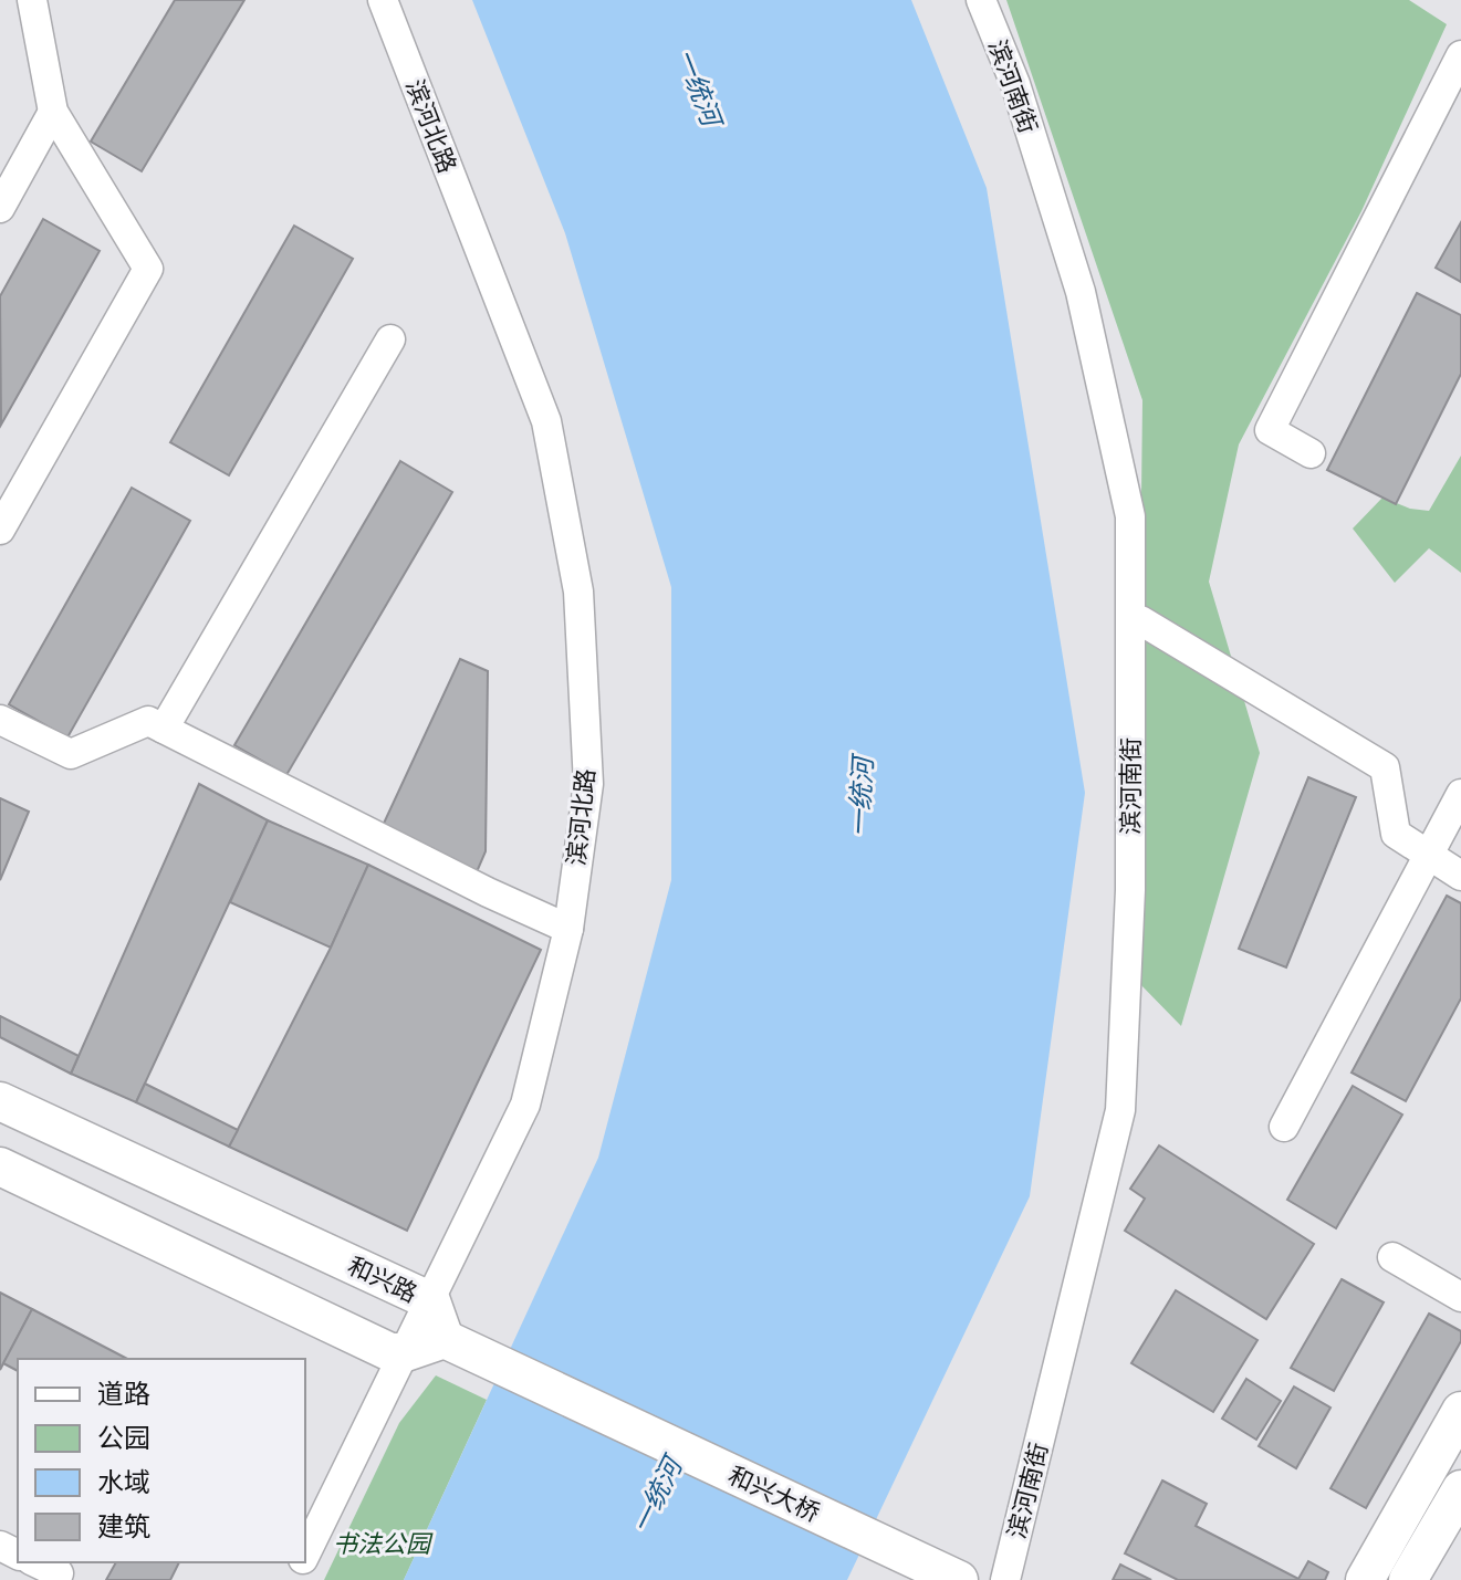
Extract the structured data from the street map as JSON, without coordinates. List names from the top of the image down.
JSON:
{
  "streets": {
    "street": [
      "滨河南街",
      "滨河北路",
      "和兴路",
      "和兴大桥"
    ]
  },
  "crossings": [
    ["滨河北路", "和兴路"],
    ["和兴路", "和兴大桥"]
  ],
  "water": ["一统河"],
  "parks": ["书法公园"],
  "legend": [
    "道路",
    "公园",
    "水域",
    "建筑"
  ]
}
